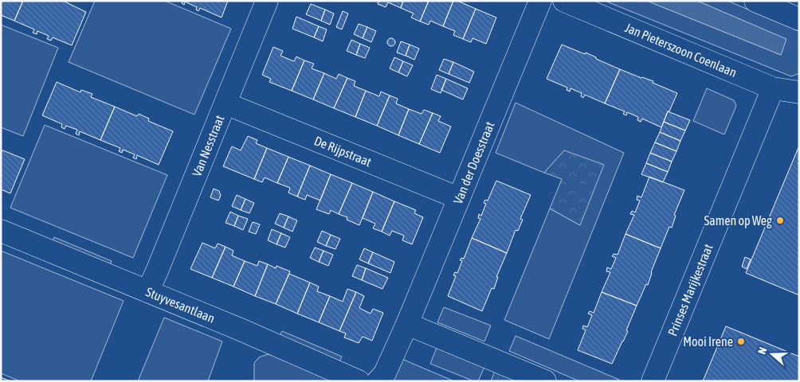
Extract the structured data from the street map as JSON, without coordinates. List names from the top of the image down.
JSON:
{
  "streets": {
    "street": [
      "Jan Pieterszoon Coenlaan",
      "Van Nesstraat",
      "De Rijpstraat",
      "Van der Doesstraat",
      "Prinses Marijkestraat",
      "Stuyvesantlaan"
    ]
  },
  "crossings": [
    ["Jan Pieterszoon Coenlaan", "Prinses Marijkestraat"],
    ["Van Nesstraat", "De Rijpstraat"],
    ["Van Nesstraat", "Stuyvesantlaan"],
    ["De Rijpstraat", "Van der Doesstraat"]
  ],
  "places": ["Samen op Weg", "Mooi Irene"],
  "north": "left"
}
